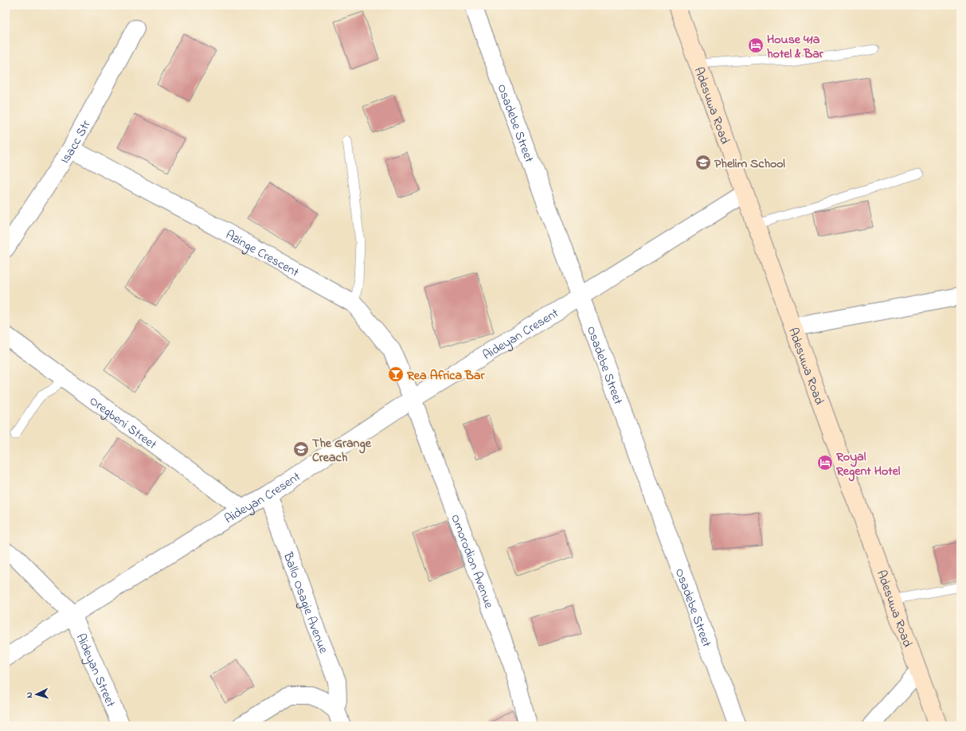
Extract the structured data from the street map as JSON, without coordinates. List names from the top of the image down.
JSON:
{
  "streets": {
    "street": [
      "Adesuwa Road",
      "Osadebe Street",
      "Isacc Str",
      "Azinge Crescent",
      "Aideyan Cresent",
      "Oregbeni Street",
      "Omorodion Avenue",
      "Ballo Osagie Avenue",
      "Aideyan Street"
    ]
  },
  "crossings": [
    ["Adesuwa Road", "Aideyan Cresent"],
    ["Osadebe Street", "Aideyan Cresent"],
    ["Isacc Str", "Azinge Crescent"],
    ["Azinge Crescent", "Aideyan Cresent"],
    ["Azinge Crescent", "Omorodion Avenue"],
    ["Aideyan Cresent", "Oregbeni Street"],
    ["Aideyan Cresent", "Omorodion Avenue"],
    ["Aideyan Cresent", "Ballo Osagie Avenue"],
    ["Aideyan Cresent", "Aideyan Street"]
  ],
  "places": {
    "hotel": ["House 41a hotel & Bar", "Royal Regent Hotel"],
    "school or university": ["Phelim School", "The Grange Creach"],
    "bar": ["Rea Africa Bar"]
  },
  "north": "left"
}
